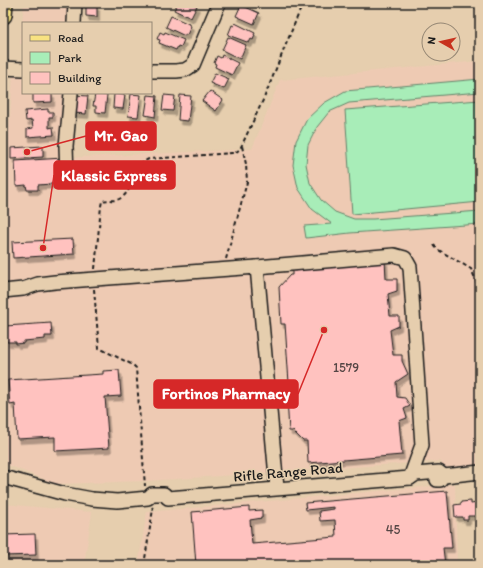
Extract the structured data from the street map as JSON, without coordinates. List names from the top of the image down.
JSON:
{
  "streets": {
    "street": ["Rifle Range Road"]
  },
  "places": ["Mr. Gao", "Klassic Express", "Fortinos Pharmacy"],
  "house_numbers": ["1579", "45"],
  "legend": ["Road", "Park", "Building"],
  "north": "left"
}
